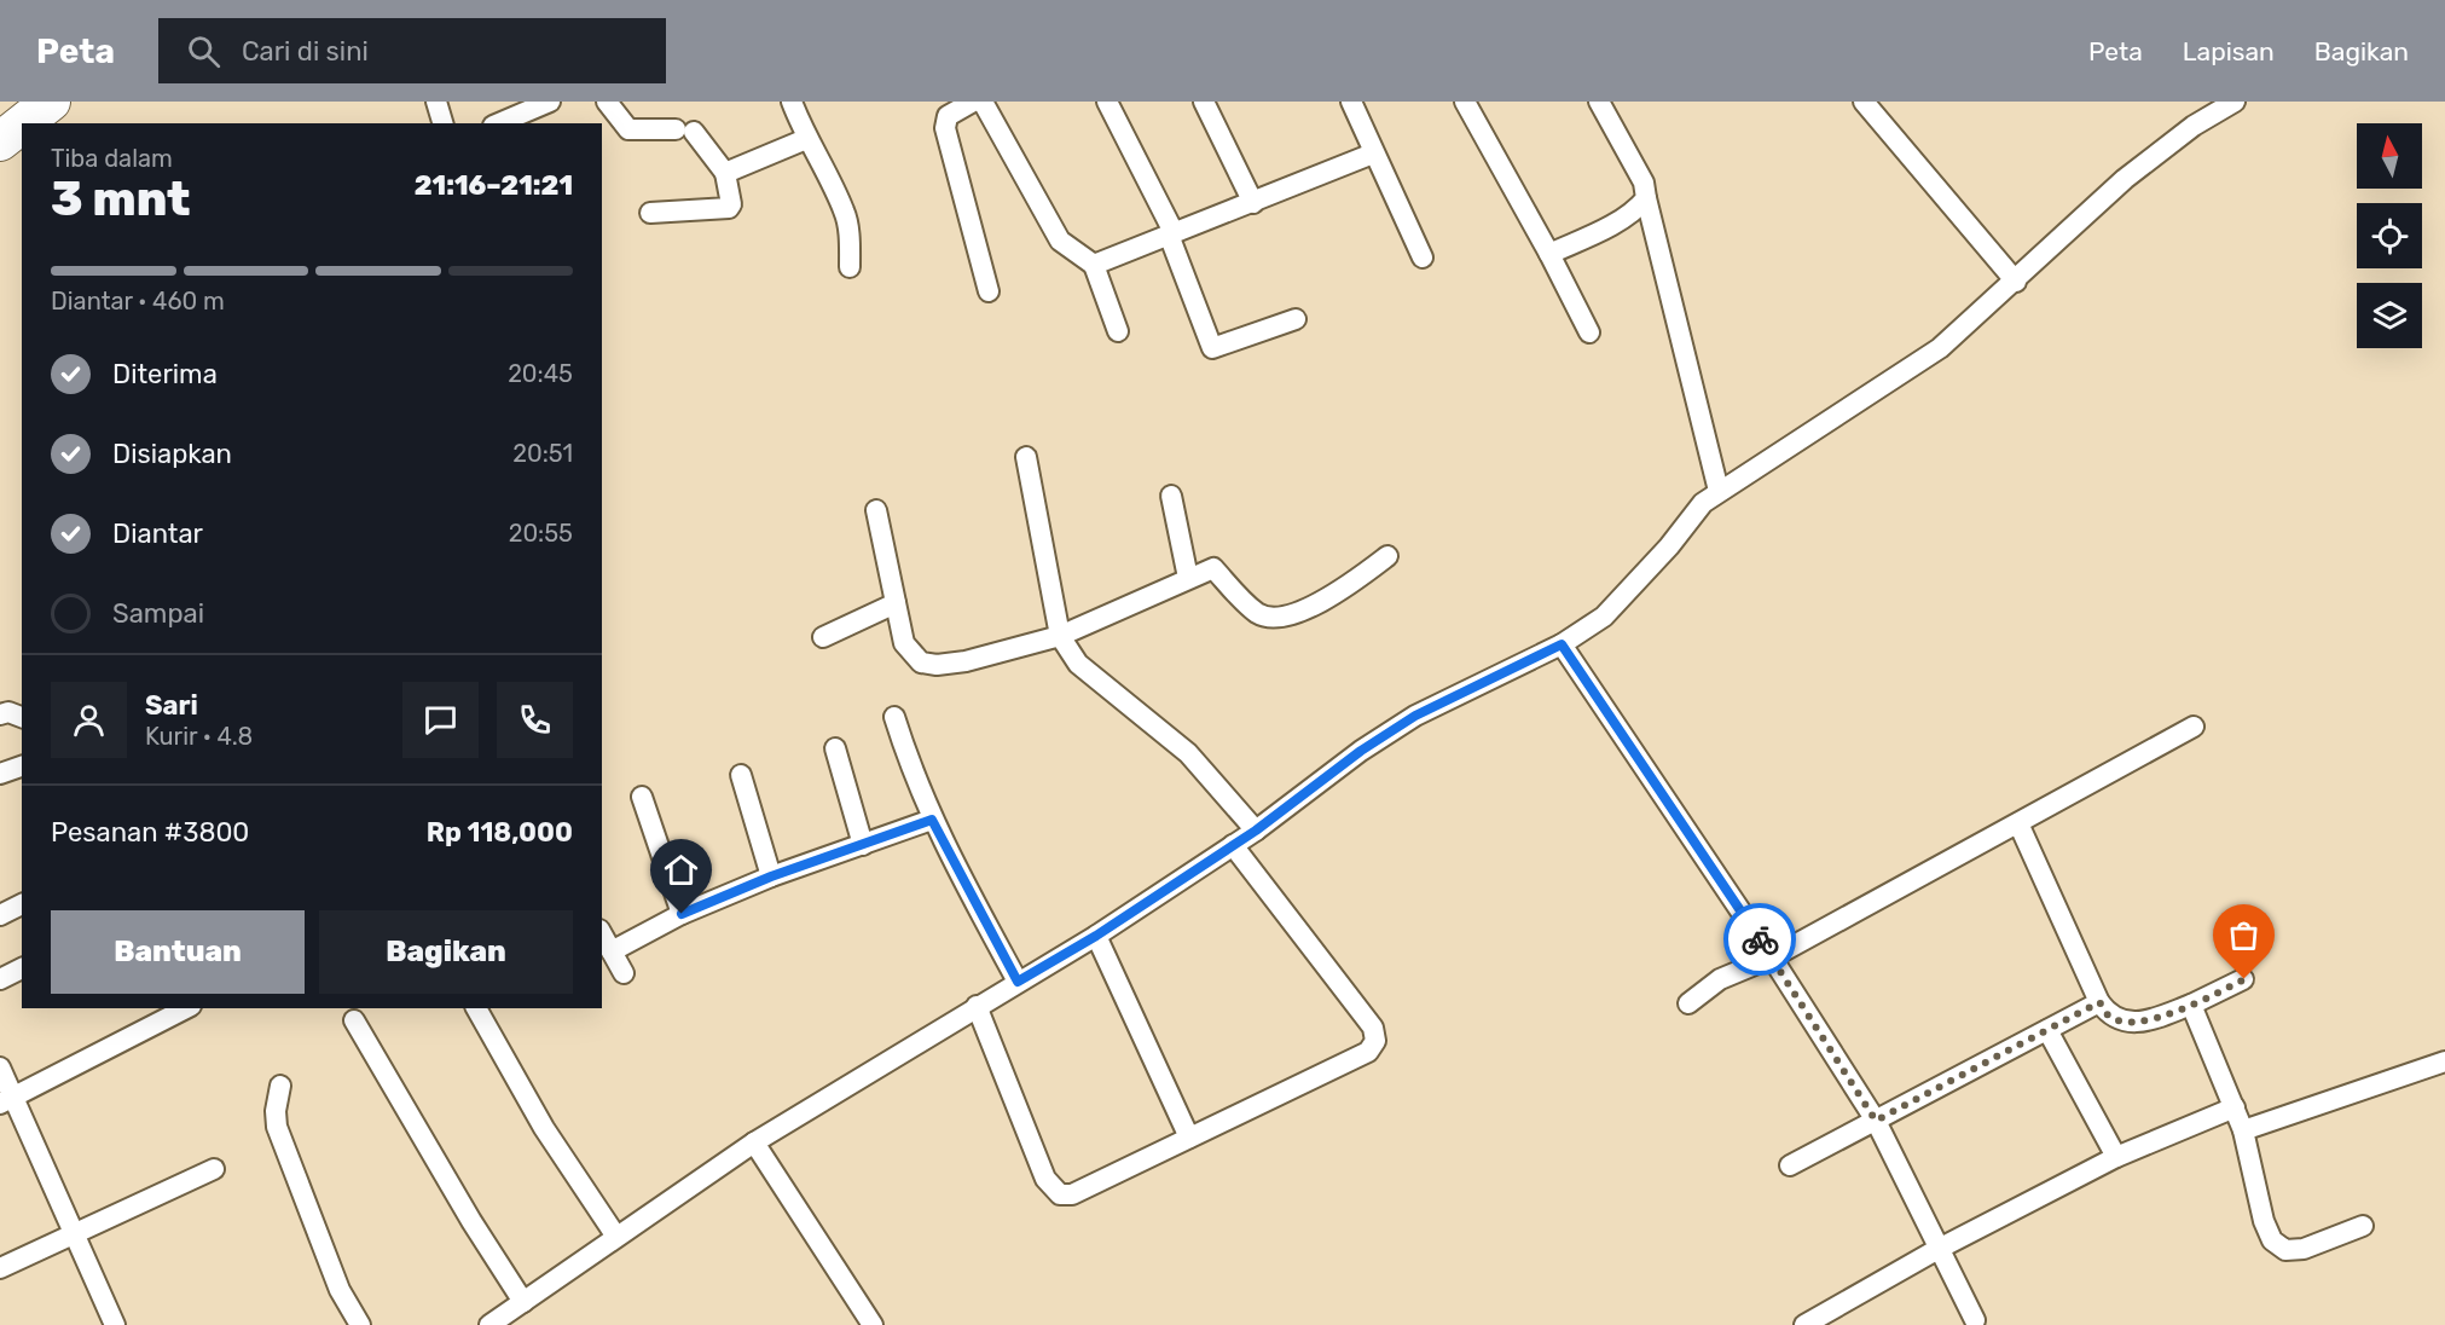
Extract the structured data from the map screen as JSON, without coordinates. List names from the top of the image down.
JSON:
{
  "north": "top",
  "page": {
    "header": "Peta",
    "search": "Cari di sini",
    "nav": ["Peta", "Lapisan", "Bagikan"],
    "heading": ["3 mnt", "Tiba dalam", "21:16–21:21"],
    "panel": [
      "Sari",
      "Kurir · 4.8",
      "Pesanan #3800",
      "Rp 118,000"
    ],
    "bar": "Diantar · 460 m",
    "list": [
      ["Diterima", "20:45"],
      ["Disiapkan", "20:51"],
      ["Diantar", "20:55"],
      "Sampai"
    ],
    "buttons": ["Bantuan", "Bagikan"]
  }
}
